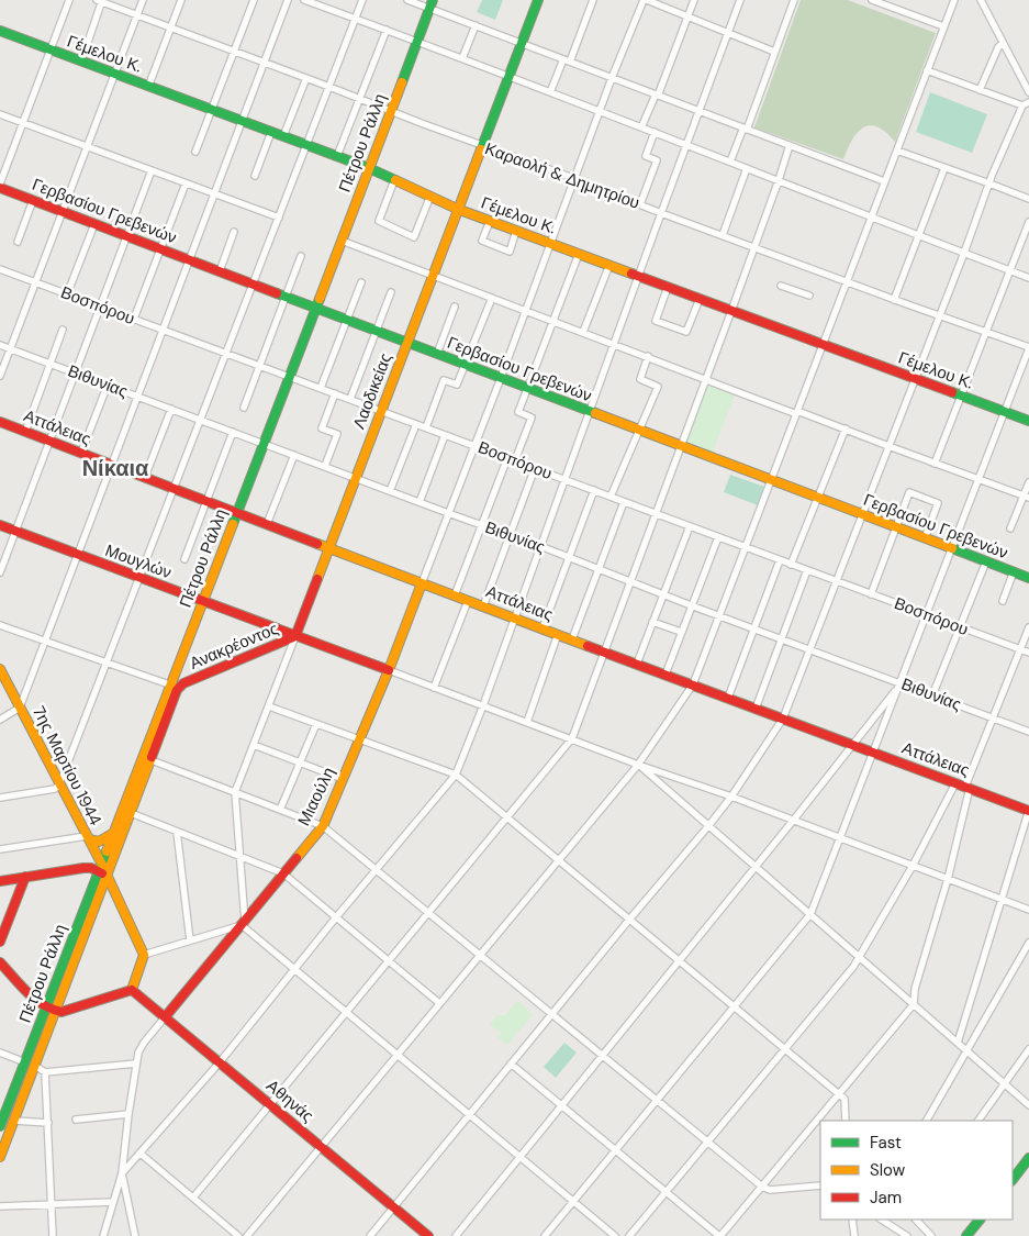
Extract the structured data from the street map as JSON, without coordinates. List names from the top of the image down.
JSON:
{
  "streets": {
    "main road": [
      "Γέμελου Κ.",
      "Πέτρου Ράλλη",
      "Γερβασίου Γρεβενών",
      "Λαοδικείας",
      "Αττάλειας",
      "Μουγλών",
      "Ανακρέοντος",
      "7ης Μαρτίου 1944",
      "Μιαούλη",
      "Αθηνάς"
    ],
    "street": ["Καραολή & Δημητρίου", "Βοσπόρου", "Βιθυνίας"]
  },
  "crossings": [
    ["Γέμελου Κ.", "Πέτρου Ράλλη"],
    ["Γέμελου Κ.", "Λαοδικείας"],
    ["Πέτρου Ράλλη", "Καραολή & Δημητρίου"],
    ["Πέτρου Ράλλη", "Γερβασίου Γρεβενών"],
    ["Πέτρου Ράλλη", "Βοσπόρου"],
    ["Πέτρου Ράλλη", "Βιθυνίας"],
    ["Πέτρου Ράλλη", "Αττάλειας"],
    ["Πέτρου Ράλλη", "Μουγλών"],
    ["Πέτρου Ράλλη", "Ανακρέοντος"],
    ["Πέτρου Ράλλη", "7ης Μαρτίου 1944"],
    ["Καραολή & Δημητρίου", "Λαοδικείας"],
    ["Γερβασίου Γρεβενών", "Λαοδικείας"],
    ["Βοσπόρου", "Λαοδικείας"],
    ["Βιθυνίας", "Λαοδικείας"],
    ["Λαοδικείας", "Αττάλειας"],
    ["Λαοδικείας", "Μουγλών"],
    ["Λαοδικείας", "Ανακρέοντος"],
    ["Αττάλειας", "Μιαούλη"],
    ["Μουγλών", "Ανακρέοντος"],
    ["Μουγλών", "Μιαούλη"],
    ["Μιαούλη", "Αθηνάς"]
  ],
  "districts": ["Νίκαια"],
  "legend": ["Fast", "Slow", "Jam"]
}
